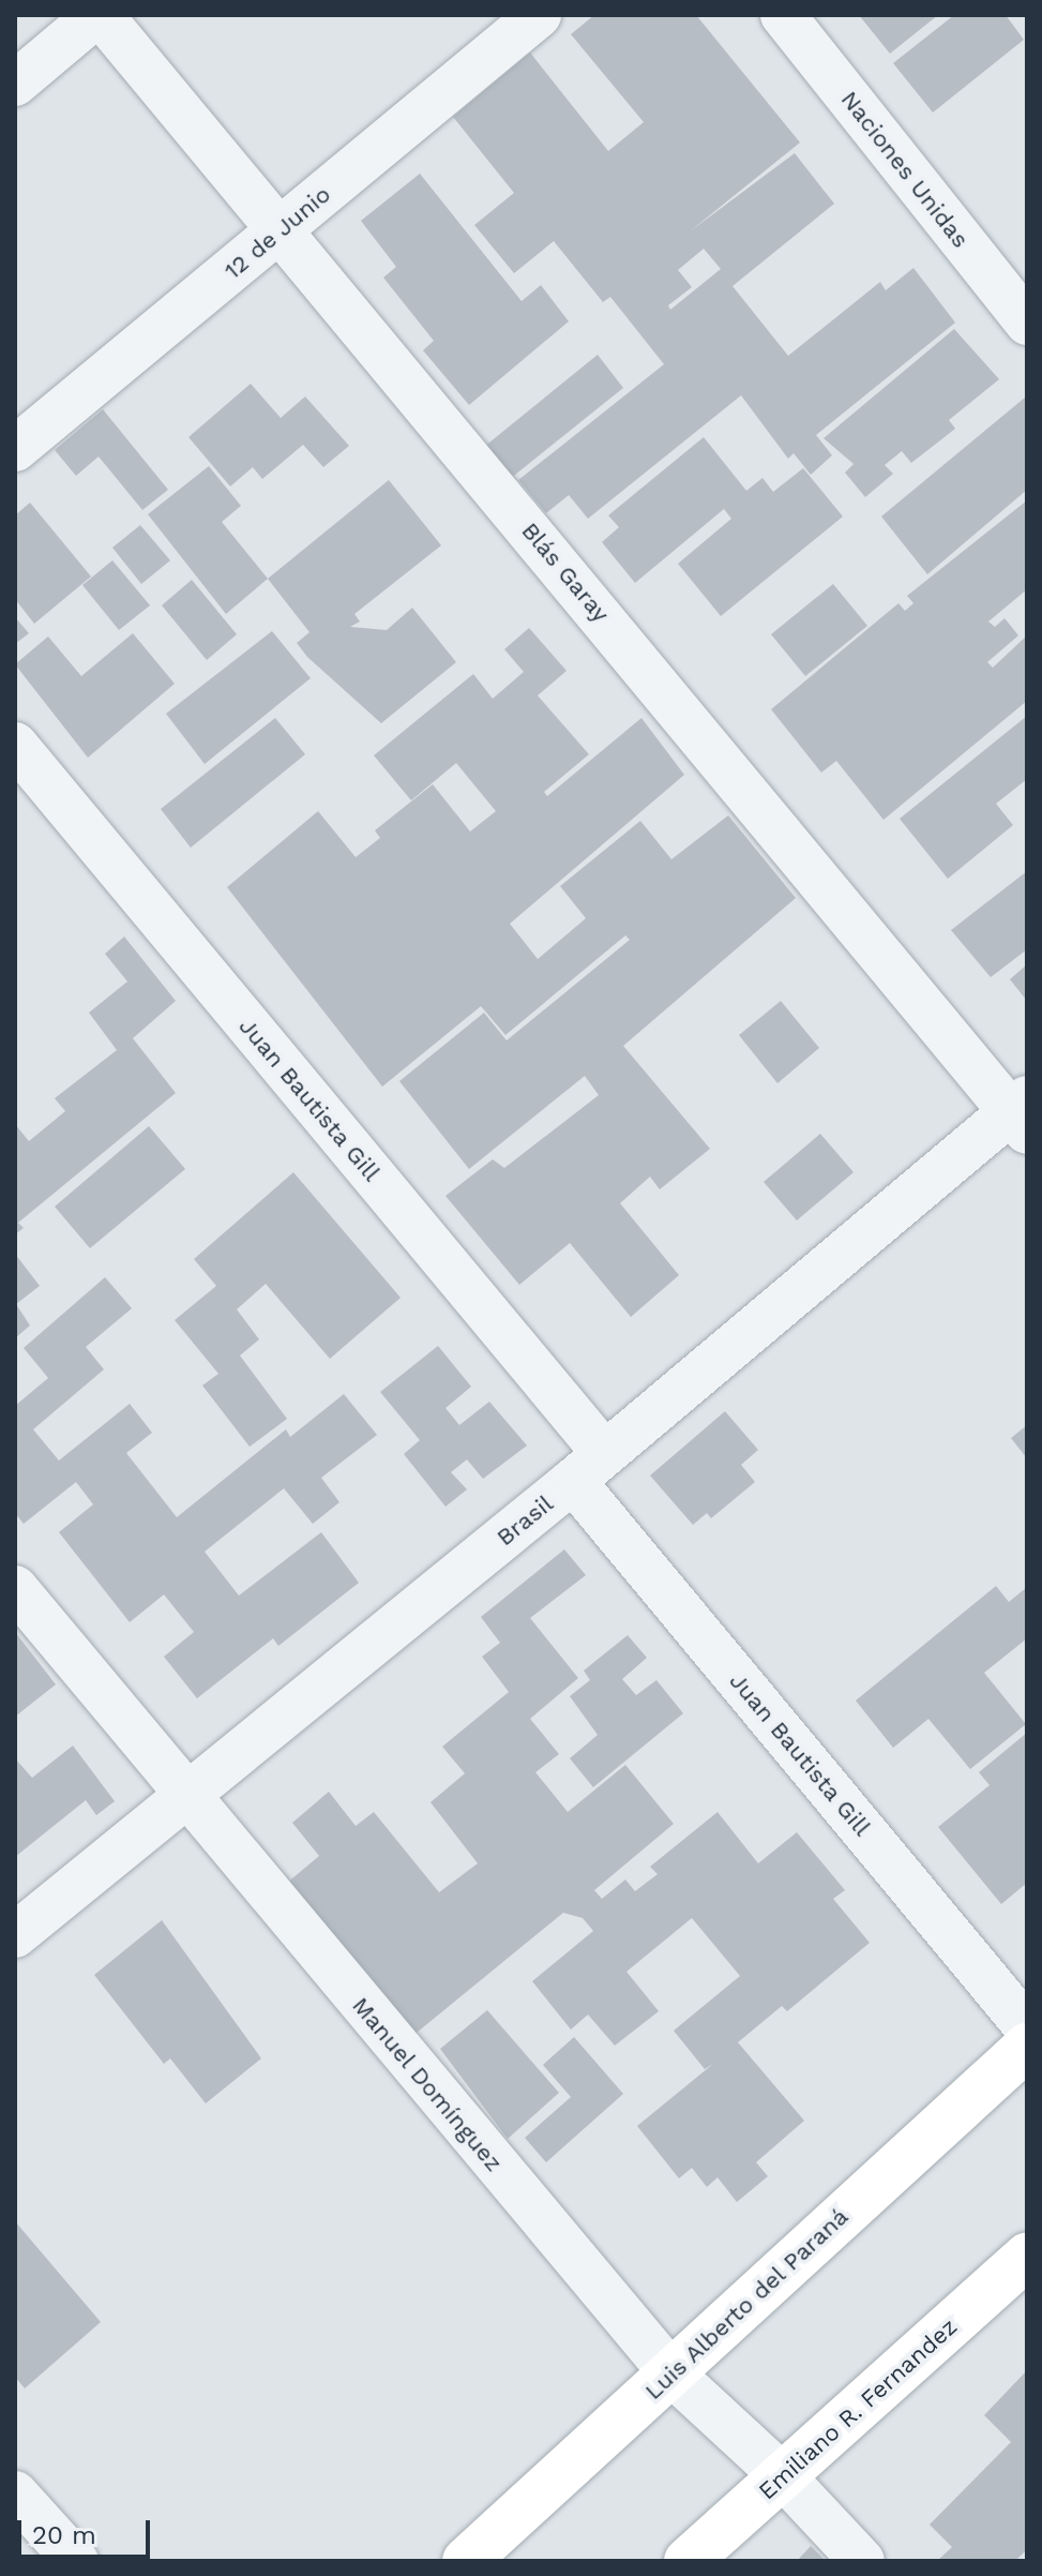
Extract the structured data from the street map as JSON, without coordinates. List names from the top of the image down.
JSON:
{
  "streets": {
    "main road": ["Luis Alberto del Paraná", "Emiliano R. Fernandez"],
    "street": [
      "Naciones Unidas",
      "12 de Junio",
      "Blás Garay",
      "Juan Bautista Gill",
      "Brasil",
      "Manuel Domínguez"
    ]
  },
  "crossings": [
    ["12 de Junio", "Blás Garay"],
    ["Blás Garay", "Brasil"],
    ["Juan Bautista Gill", "Brasil"],
    ["Brasil", "Manuel Domínguez"],
    ["Manuel Domínguez", "Luis Alberto del Paraná"],
    ["Manuel Domínguez", "Emiliano R. Fernandez"]
  ],
  "scale_bar": "20 m"
}
